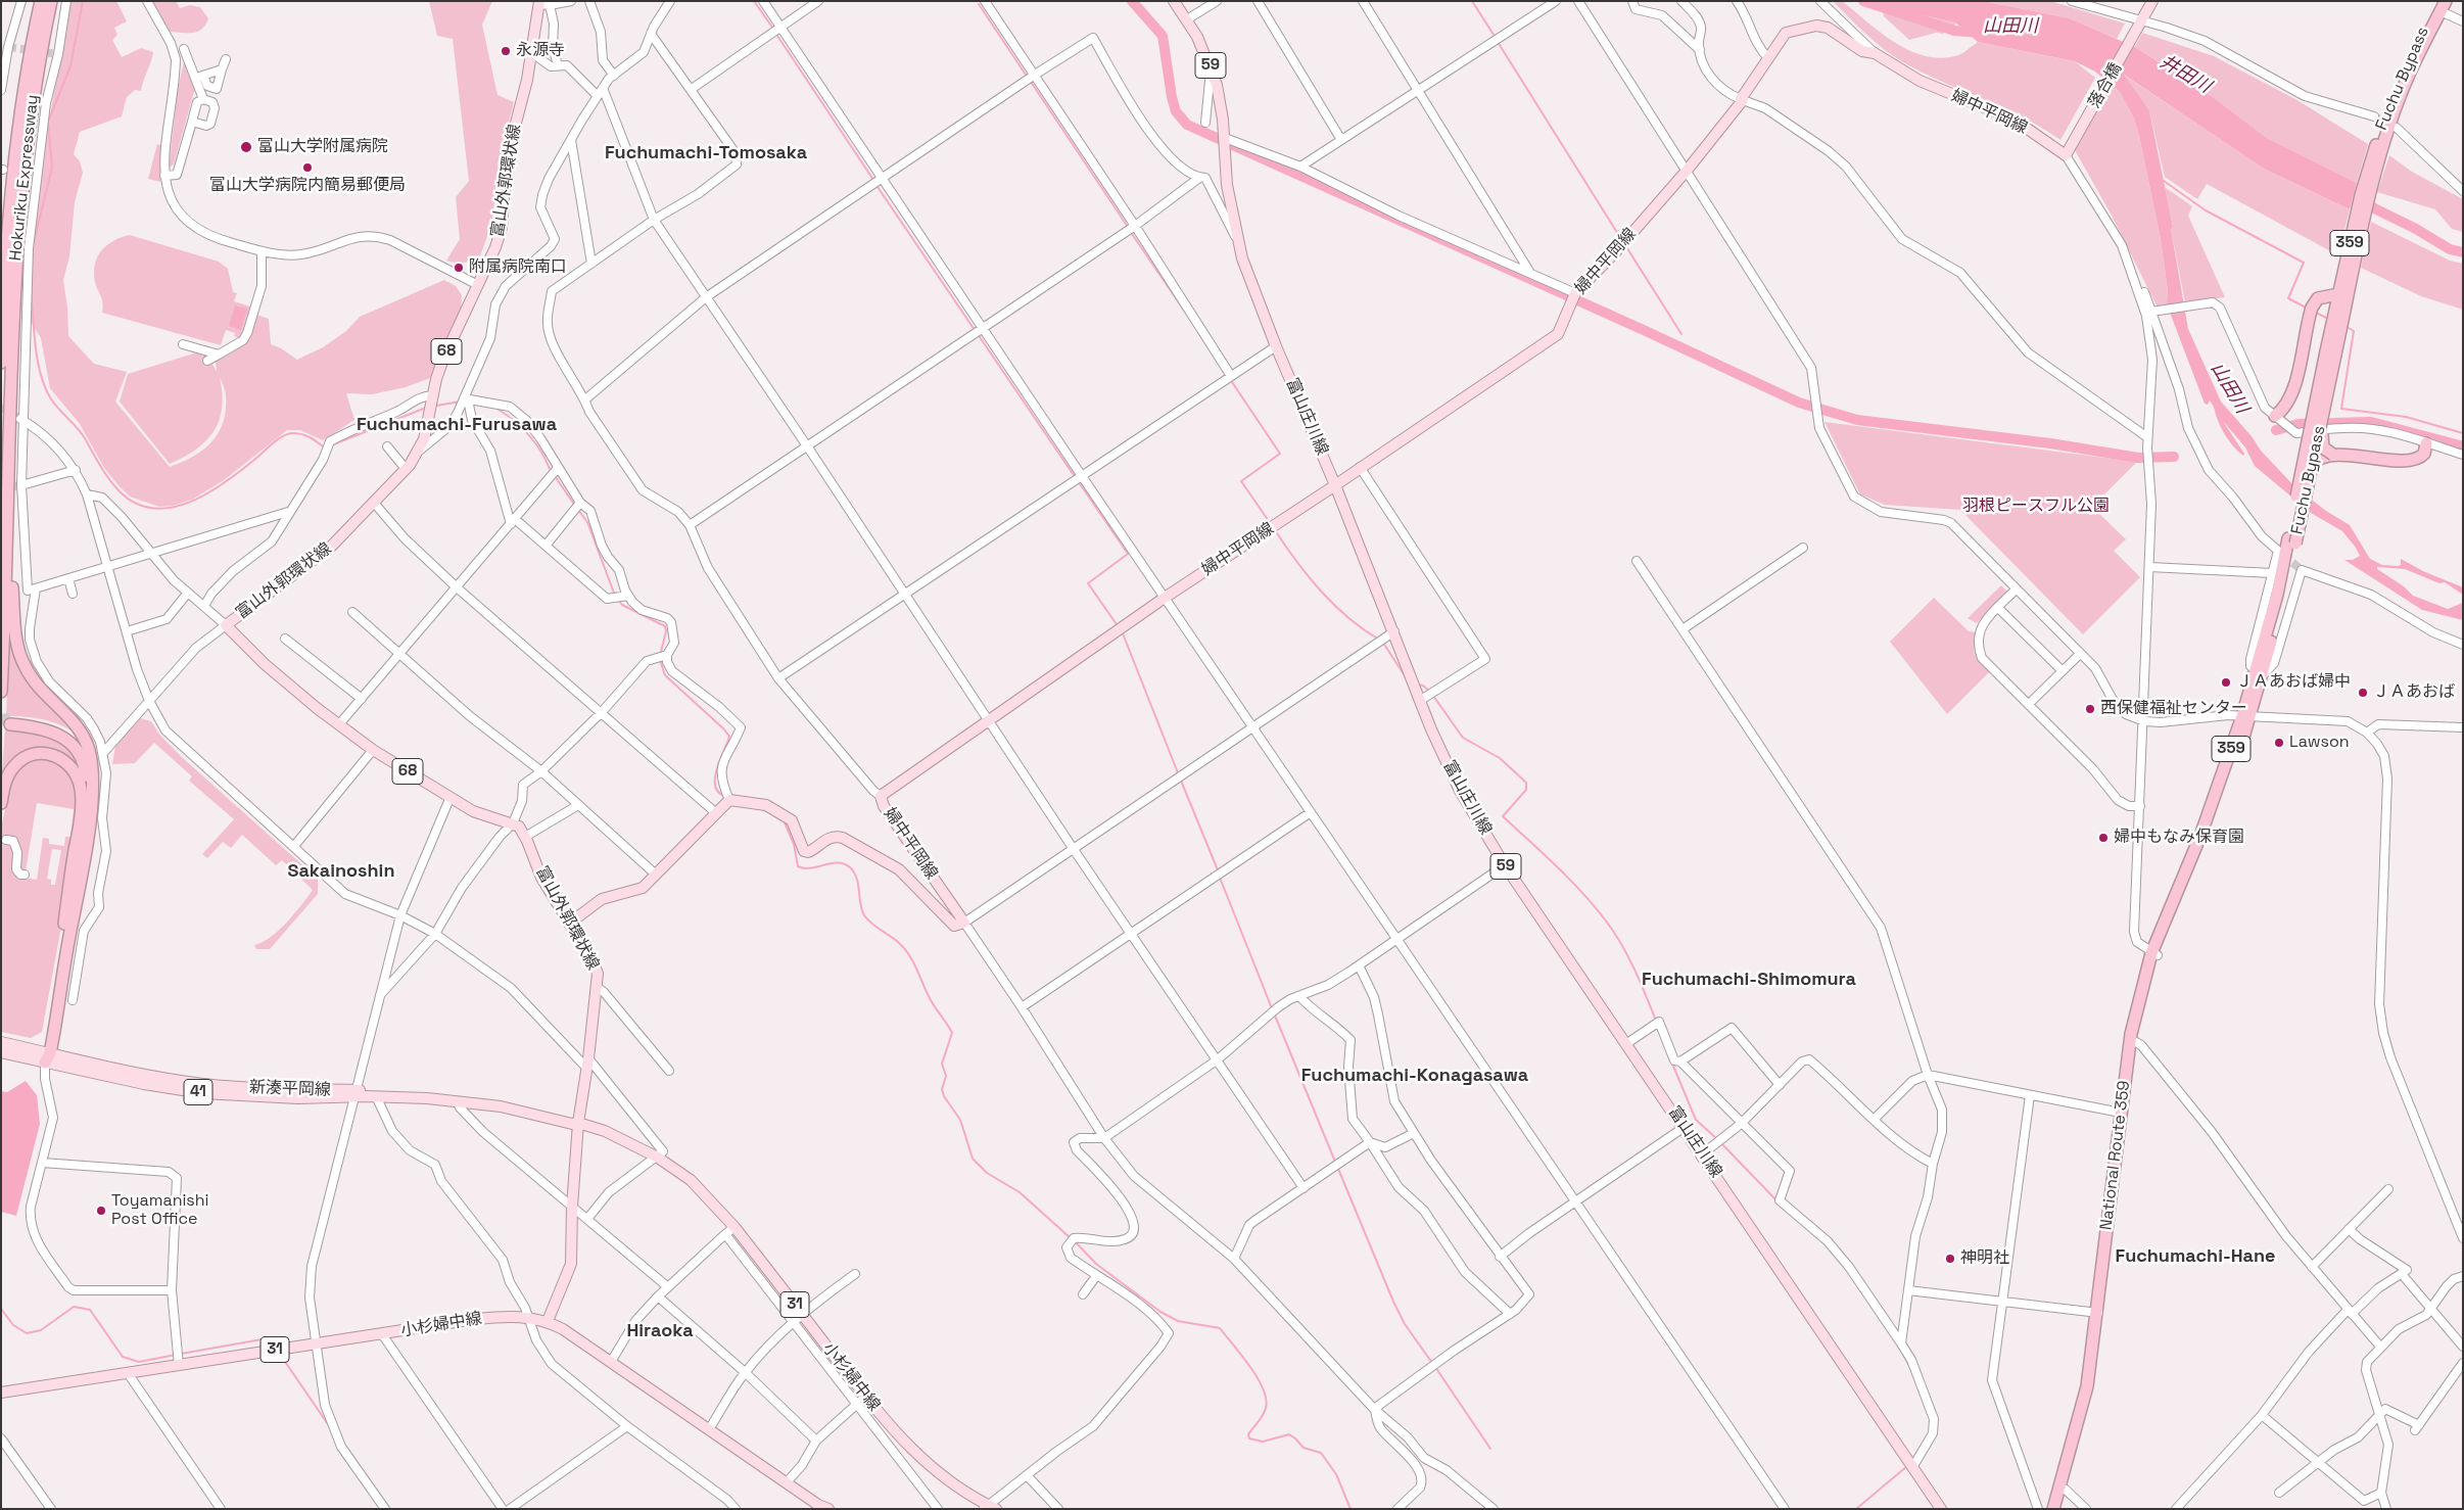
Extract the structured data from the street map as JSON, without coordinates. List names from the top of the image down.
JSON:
{
  "streets": {
    "highway": [
      "Fuchu Bypass",
      "Hokuriku Expressway",
      "359",
      "National Route 359"
    ],
    "main road": [
      "59",
      "落合橋",
      "婦中平岡線",
      "富山外郭環状線",
      "68",
      "富山庄川線",
      "新湊平岡線",
      "41",
      "31",
      "小杉婦中線"
    ]
  },
  "crossings": [
    ["Fuchu Bypass", "National Route 359"],
    ["落合橋", "婦中平岡線"],
    ["婦中平岡線", "富山庄川線"],
    ["富山外郭環状線", "新湊平岡線"],
    ["富山外郭環状線", "小杉婦中線"],
    ["新湊平岡線", "小杉婦中線"]
  ],
  "districts": [
    "Fuchumachi-Tomosaka",
    "Fuchumachi-Furusawa",
    "Sakainoshin",
    "Fuchumachi-Shimomura",
    "Fuchumachi-Konagasawa",
    "Fuchumachi-Hane",
    "Hiraoka"
  ],
  "water": ["山田川", "井田川"],
  "parks": ["羽根ピースフル公園"],
  "places": [
    "永源寺",
    "富山大学附属病院",
    "富山大学病院内簡易郵便局",
    "附属病院南口",
    "ＪＡあおば婦中",
    "ＪＡあおば",
    "西保健福祉センター",
    "Lawson",
    "婦中もなみ保育園",
    "Toyamanishi Post Office",
    "神明社"
  ]
}
